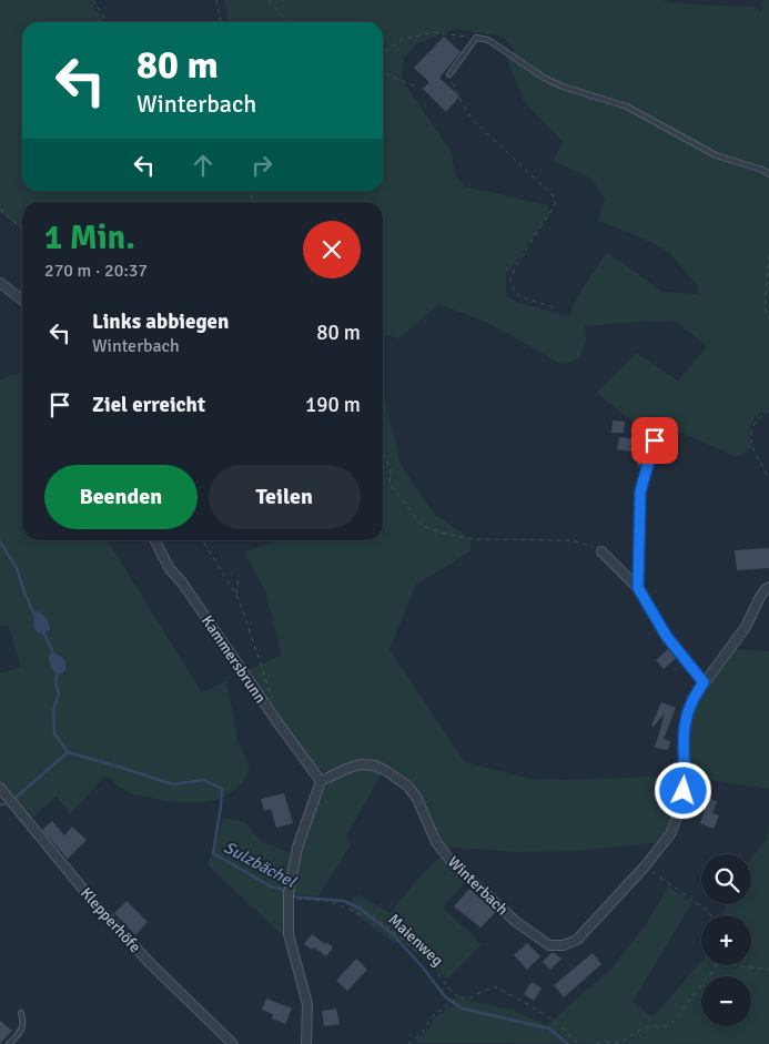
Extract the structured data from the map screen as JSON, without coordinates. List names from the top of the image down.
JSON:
{
  "streets": {
    "street": ["Kammersbrunn", "Winterbach", "Klepperhöfe"],
    "path": ["Maienweg"]
  },
  "crossings": [
    ["Kammersbrunn", "Winterbach"]
  ],
  "water": ["Sulzbächel"],
  "page": {
    "turn": ["80 m", "Winterbach"],
    "heading": ["1 Min.", "270 m · 20:37"],
    "list": [
      {
        "name": "Links abbiegen",
        "note": "Winterbach",
        "value": "80 m"
      },
      {
        "name": "Ziel erreicht",
        "value": "190 m"
      }
    ],
    "buttons": ["Beenden", "Teilen"],
    "map_buttons": ["+", "−"]
  }
}
